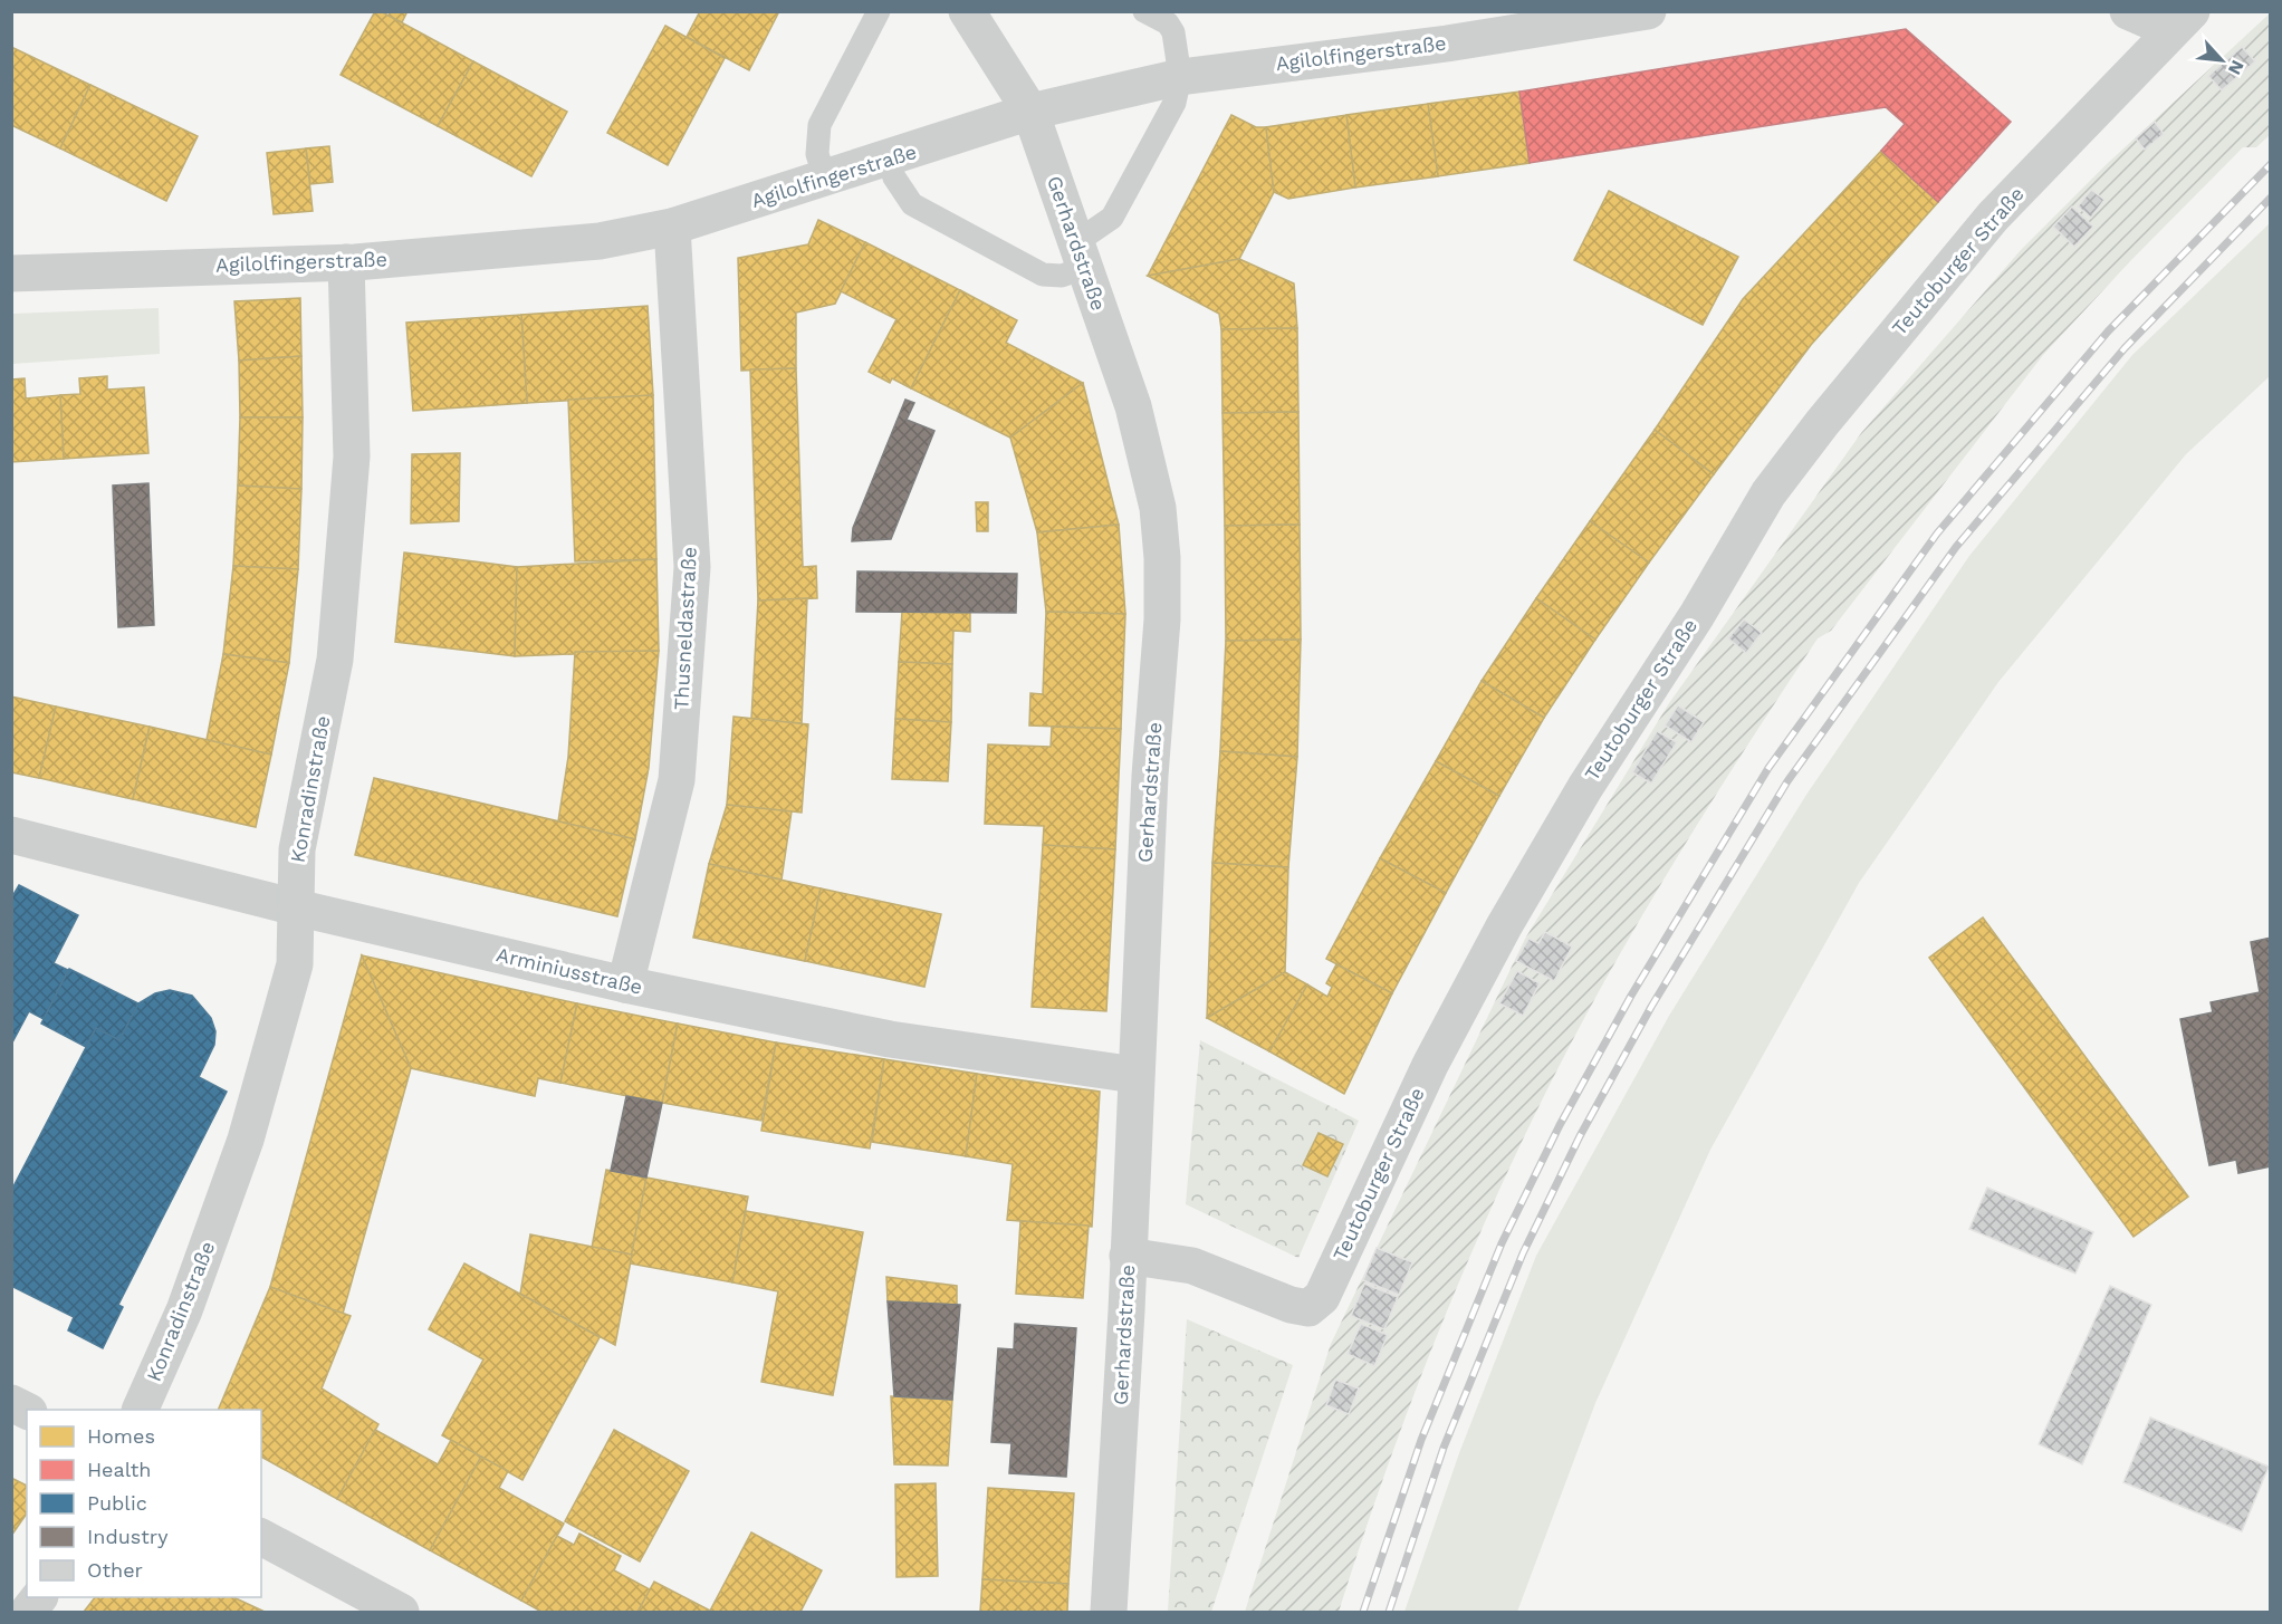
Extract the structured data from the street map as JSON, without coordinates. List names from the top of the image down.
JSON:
{
  "streets": {
    "street": [
      "Agilolfingerstraße",
      "Gerhardstraße",
      "Teutoburger Straße",
      "Thusneldastraße",
      "Konradinstraße",
      "Arminiusstraße"
    ]
  },
  "crossings": [
    ["Agilolfingerstraße", "Gerhardstraße"],
    ["Agilolfingerstraße", "Thusneldastraße"],
    ["Agilolfingerstraße", "Konradinstraße"],
    ["Gerhardstraße", "Teutoburger Straße"],
    ["Gerhardstraße", "Arminiusstraße"],
    ["Thusneldastraße", "Arminiusstraße"],
    ["Konradinstraße", "Arminiusstraße"]
  ],
  "legend": [
    "Homes",
    "Health",
    "Public",
    "Industry",
    "Other"
  ],
  "north": "bottom right"
}
